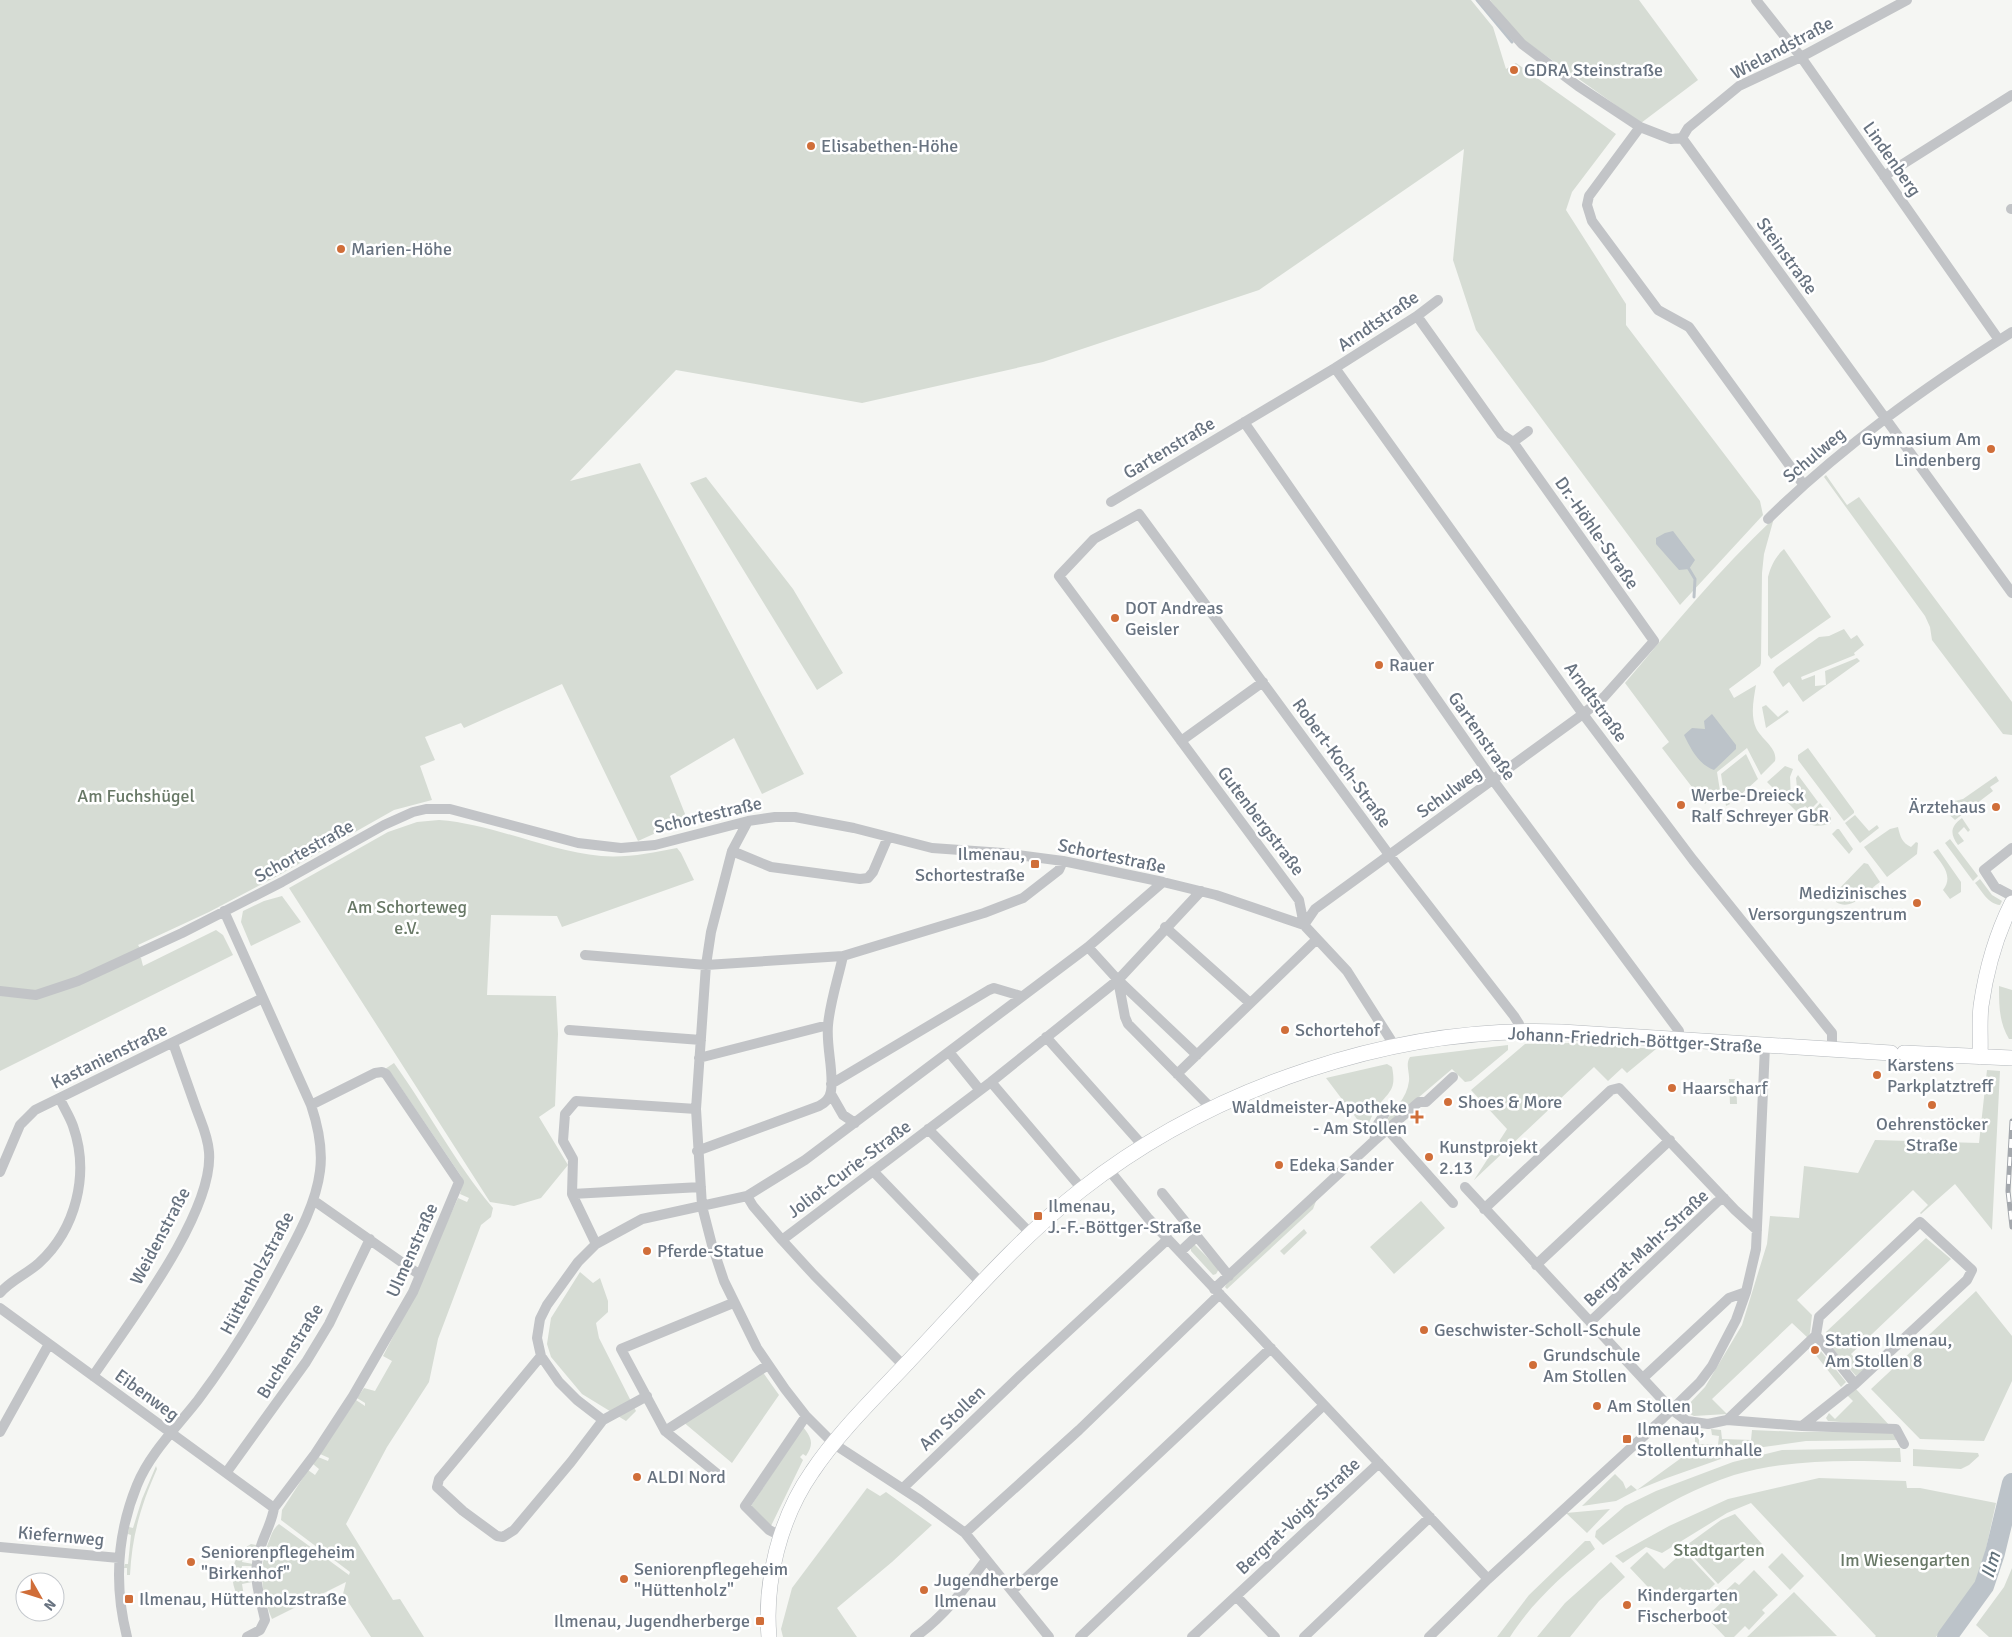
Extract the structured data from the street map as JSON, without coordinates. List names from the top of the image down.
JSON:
{
  "streets": {
    "street": [
      "Wielandstraße",
      "Lindenberg",
      "Steinstraße",
      "Arndtstraße",
      "Gartenstraße",
      "Schulweg",
      "Dr.-Höhle-Straße",
      "Robert-Koch-Straße",
      "Schortestraße",
      "Gutenbergstraße",
      "Johann-Friedrich-Böttger-Straße",
      "Kastanienstraße",
      "Joliot-Curie-Straße",
      "Weidenstraße",
      "Bergrat-Mahr-Straße",
      "Ulmenstraße",
      "Hüttenholzstraße",
      "Buchenstraße",
      "Eibenweg",
      "Am Stollen",
      "Bergrat-Voigt-Straße",
      "Kiefernweg"
    ]
  },
  "crossings": [
    ["Wielandstraße", "Lindenberg"],
    ["Wielandstraße", "Steinstraße"],
    ["Lindenberg", "Schulweg"],
    ["Steinstraße", "Schulweg"],
    ["Arndtstraße", "Gartenstraße"],
    ["Arndtstraße", "Schulweg"],
    ["Arndtstraße", "Dr.-Höhle-Straße"],
    ["Arndtstraße", "Johann-Friedrich-Böttger-Straße"],
    ["Gartenstraße", "Schulweg"],
    ["Gartenstraße", "Johann-Friedrich-Böttger-Straße"],
    ["Schulweg", "Dr.-Höhle-Straße"],
    ["Schulweg", "Robert-Koch-Straße"],
    ["Schulweg", "Schortestraße"],
    ["Schulweg", "Gutenbergstraße"],
    ["Robert-Koch-Straße", "Gutenbergstraße"],
    ["Robert-Koch-Straße", "Johann-Friedrich-Böttger-Straße"],
    ["Schortestraße", "Gutenbergstraße"],
    ["Schortestraße", "Johann-Friedrich-Böttger-Straße"],
    ["Schortestraße", "Joliot-Curie-Straße"],
    ["Schortestraße", "Hüttenholzstraße"],
    ["Johann-Friedrich-Böttger-Straße", "Bergrat-Voigt-Straße"],
    ["Kastanienstraße", "Weidenstraße"],
    ["Kastanienstraße", "Hüttenholzstraße"],
    ["Weidenstraße", "Eibenweg"],
    ["Ulmenstraße", "Hüttenholzstraße"],
    ["Ulmenstraße", "Eibenweg"],
    ["Hüttenholzstraße", "Eibenweg"],
    ["Hüttenholzstraße", "Kiefernweg"],
    ["Buchenstraße", "Eibenweg"],
    ["Am Stollen", "Bergrat-Voigt-Straße"]
  ],
  "water": ["Ilm"],
  "parks": [
    "Am Fuchshügel",
    "Am Schorteweg e.V.",
    "Stadtgarten",
    "Im Wiesengarten"
  ],
  "places": {
    "other": [
      "GDRA Steinstraße",
      "Elisabethen-Höhe",
      "Marien-Höhe",
      "Gymnasium Am Lindenberg",
      "DOT Andreas Geisler",
      "Rauer",
      "Werbe-Dreieck Ralf Schreyer GbR",
      "Ärztehaus",
      "Medizinisches Versorgungszentrum",
      "Schortehof",
      "Karstens Parkplatztreff",
      "Haarscharf",
      "Shoes & More",
      "Oehrenstöcker Straße",
      "Kunstprojekt 2.13",
      "Edeka Sander",
      "Pferde-Statue",
      "Geschwister-Scholl-Schule",
      "Station Ilmenau, Am Stollen 8",
      "Grundschule Am Stollen",
      "Am Stollen",
      "ALDI Nord",
      "Seniorenpflegeheim \"Birkenhof\"",
      "Seniorenpflegeheim \"Hüttenholz\"",
      "Jugendherberge Ilmenau",
      "Kindergarten Fischerboot"
    ],
    "transit": [
      "Ilmenau, Schortestraße",
      "Ilmenau, J.-F.-Böttger-Straße",
      "Ilmenau, Stollenturnhalle",
      "Ilmenau, Hüttenholzstraße",
      "Ilmenau, Jugendherberge"
    ],
    "health": ["Waldmeister-Apotheke - Am Stollen"]
  },
  "north": "bottom right"
}
